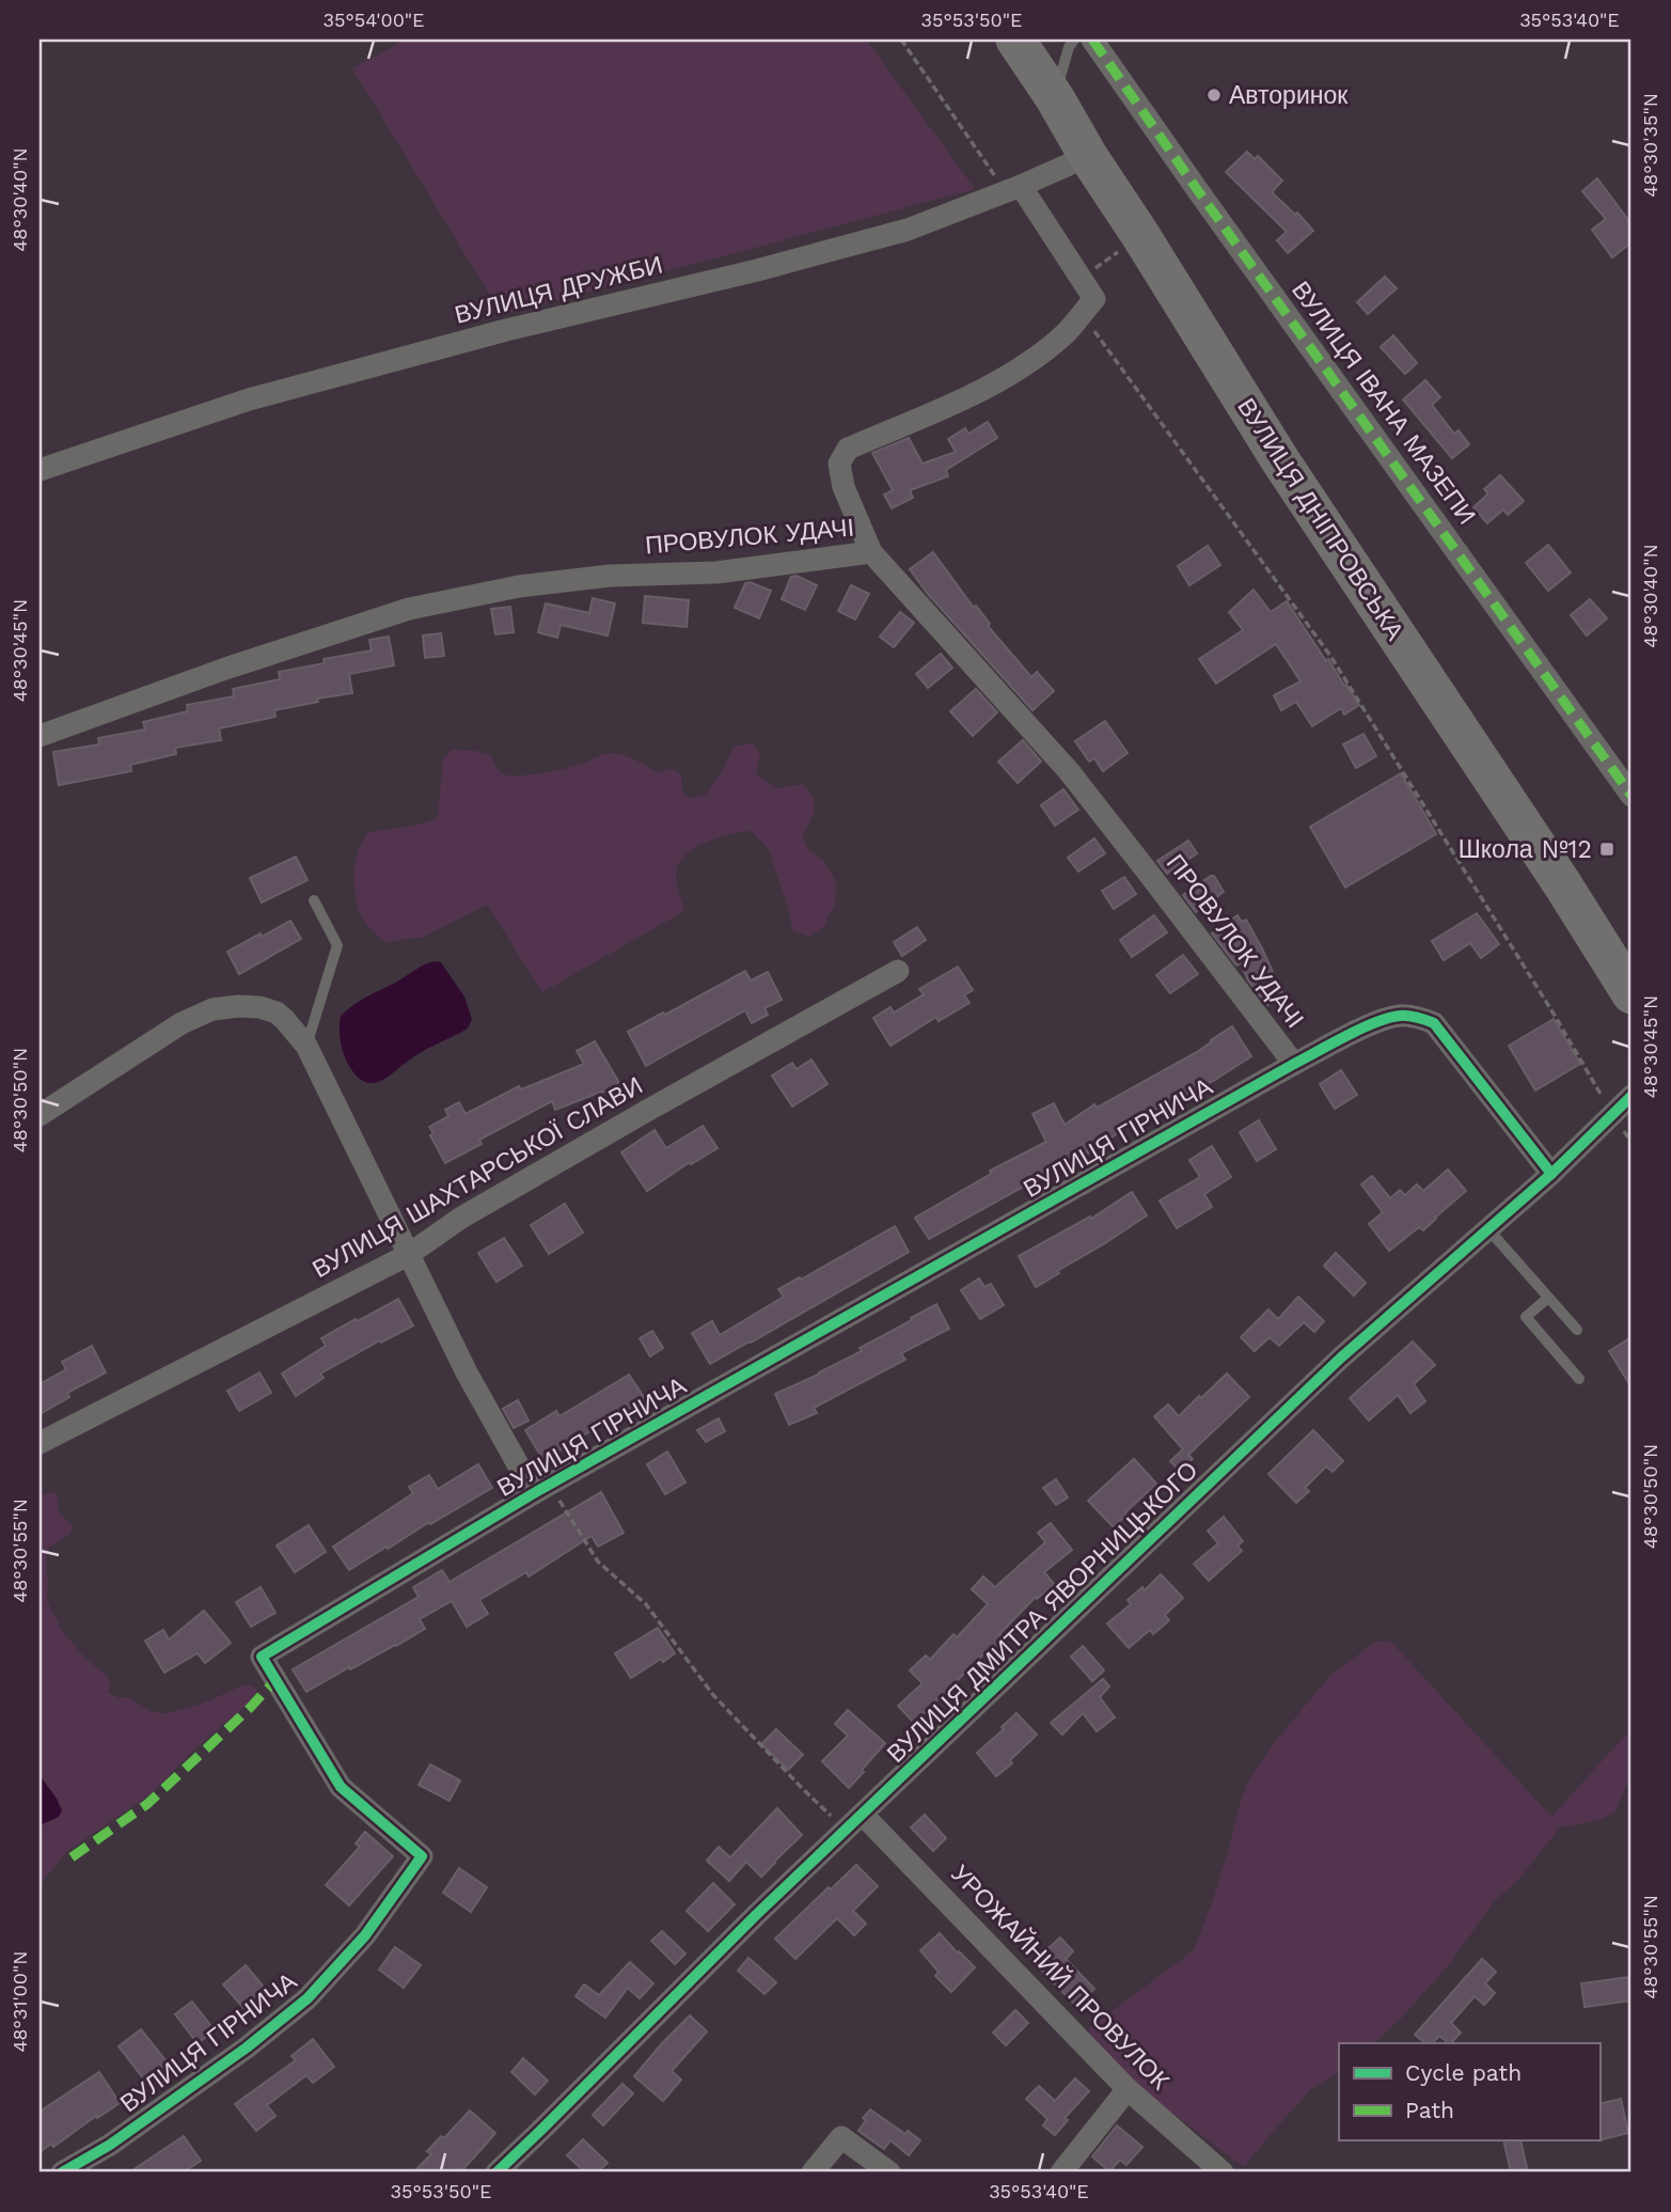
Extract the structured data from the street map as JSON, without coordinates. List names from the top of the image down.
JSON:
{
  "streets": {
    "highway": ["ВУЛИЦЯ ДНІПРОВСЬКА"],
    "street": [
      "ВУЛИЦЯ ДРУЖБИ",
      "ВУЛИЦЯ ІВАНА МАЗЕПИ",
      "ПРОВУЛОК УДАЧІ",
      "ВУЛИЦЯ ГІРНИЧА",
      "ВУЛИЦЯ ШАХТАРСЬКОЇ СЛАВИ",
      "ВУЛИЦЯ ДМИТРА ЯВОРНИЦЬКОГО",
      "УРОЖАЙНИЙ ПРОВУЛОК"
    ]
  },
  "crossings": [
    ["ВУЛИЦЯ ДРУЖБИ", "ВУЛИЦЯ ДНІПРОВСЬКА"],
    ["ПРОВУЛОК УДАЧІ", "ВУЛИЦЯ ГІРНИЧА"],
    ["ВУЛИЦЯ ГІРНИЧА", "ВУЛИЦЯ ДМИТРА ЯВОРНИЦЬКОГО"],
    ["ВУЛИЦЯ ДМИТРА ЯВОРНИЦЬКОГО", "УРОЖАЙНИЙ ПРОВУЛОК"]
  ],
  "places": {
    "other": ["Авторинок"],
    "transit": ["Школа №12"]
  },
  "legend": ["Cycle path", "Path"],
  "coordinates": [
    "35°54'00\"E",
    "35°53'50\"E",
    "35°53'40\"E",
    "48°30'35\"N",
    "48°30'40\"N",
    "48°30'45\"N",
    "48°30'50\"N",
    "48°30'55\"N",
    "48°31'00\"N"
  ]
}
